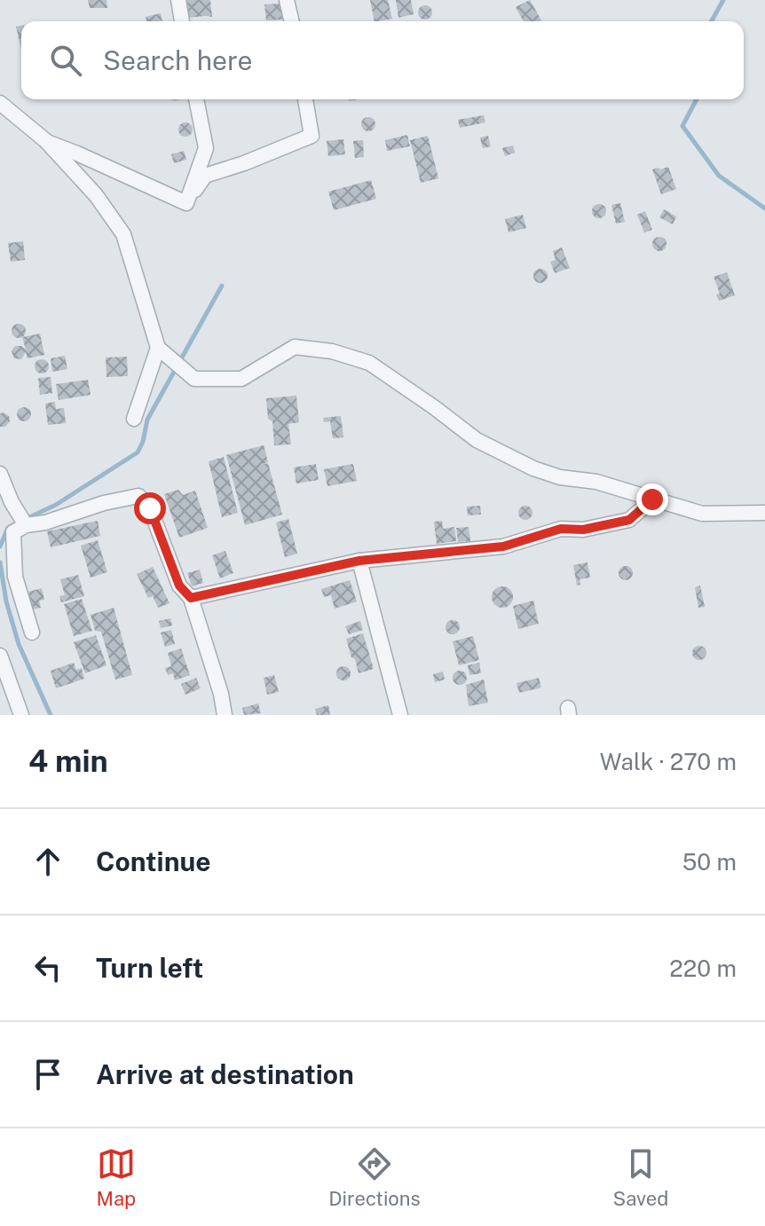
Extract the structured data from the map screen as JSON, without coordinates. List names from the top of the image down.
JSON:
{
  "page": {
    "search": "Search here",
    "heading": ["4 min", "Walk · 270 m"],
    "list": [
      ["Continue", "50 m"],
      ["Turn left", "220 m"],
      "Arrive at destination"
    ],
    "nav": ["Map", "Directions", "Saved"]
  }
}
